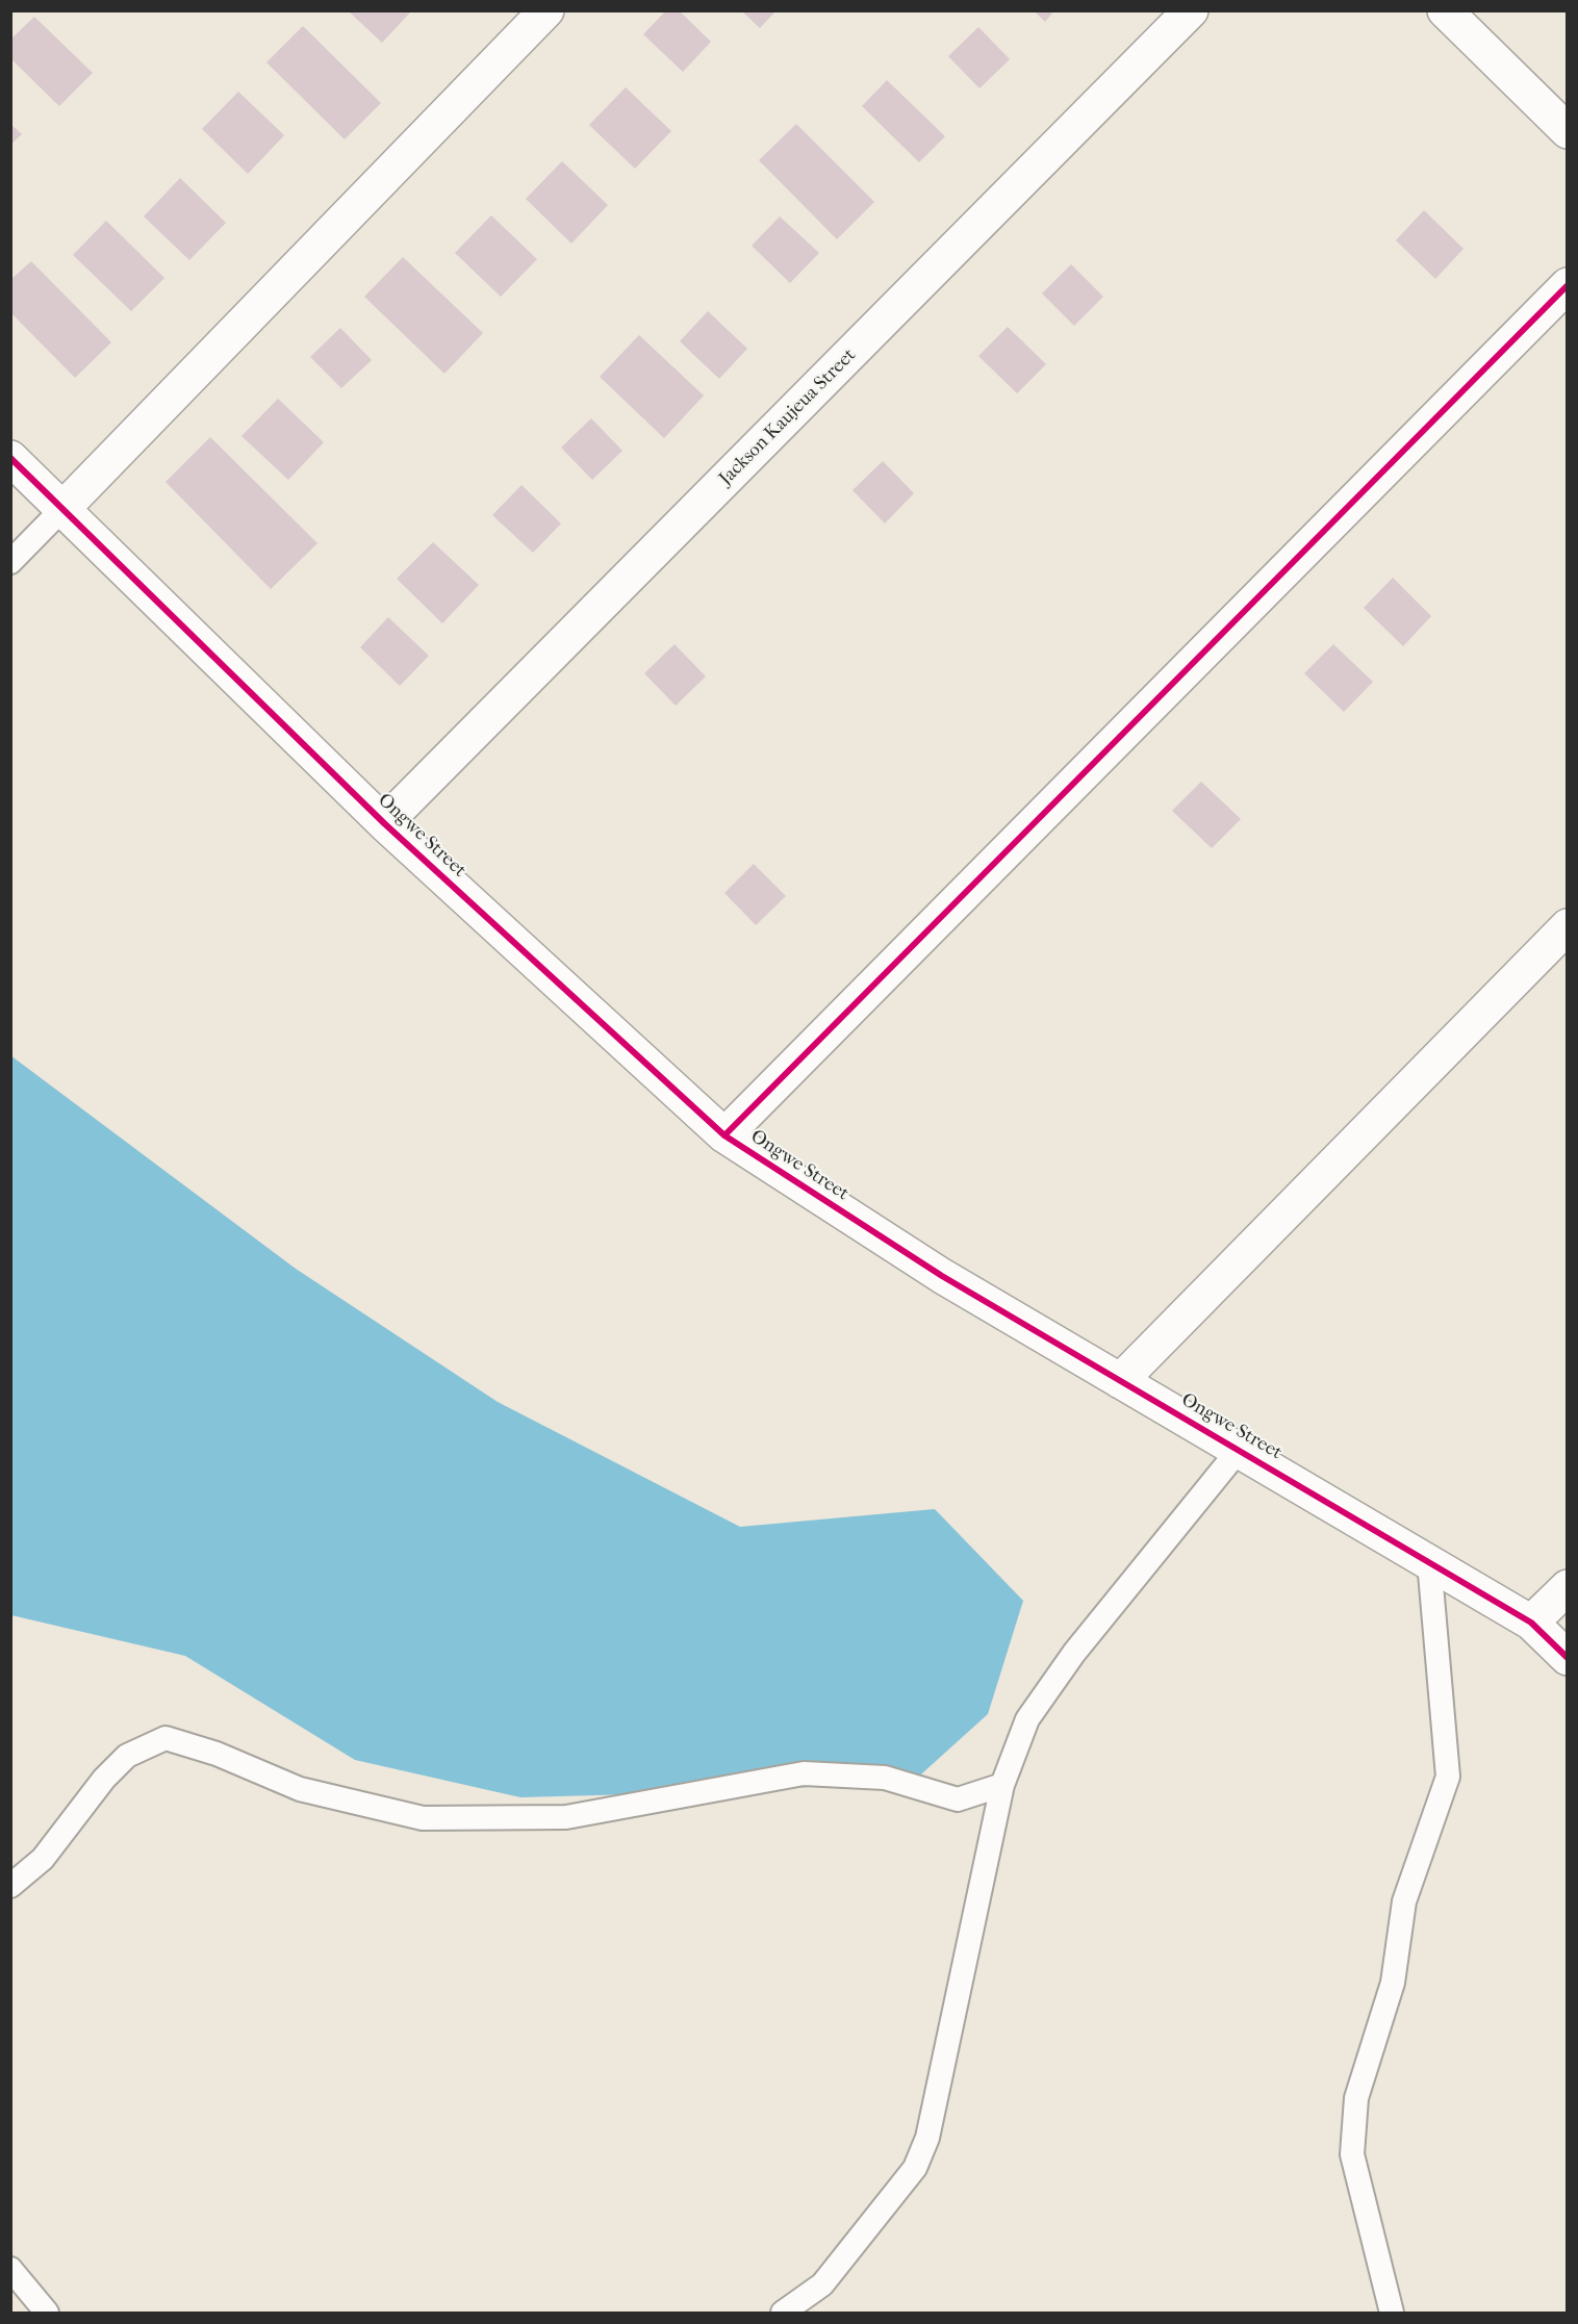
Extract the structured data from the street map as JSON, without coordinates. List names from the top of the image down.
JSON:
{
  "streets": {
    "street": ["Jackson Kaujeua Street", "Ongwe Street"]
  },
  "crossings": [
    ["Jackson Kaujeua Street", "Ongwe Street"]
  ]
}
